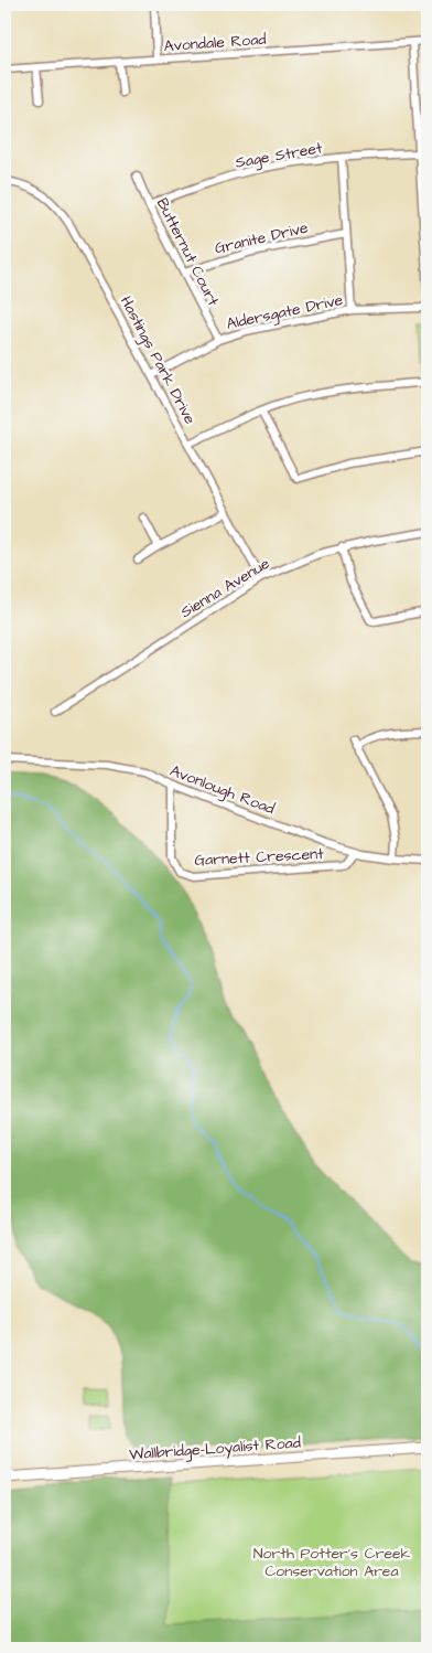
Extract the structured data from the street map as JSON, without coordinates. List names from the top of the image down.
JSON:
{
  "streets": {
    "main road": ["Wallbridge-Loyalist Road"],
    "street": [
      "Avondale Road",
      "Sage Street",
      "Granite Drive",
      "Butternut Court",
      "Aldersgate Drive",
      "Hastings Park Drive",
      "Sienna Avenue",
      "Avonlough Road",
      "Garnett Crescent"
    ]
  },
  "crossings": [
    ["Sage Street", "Butternut Court"],
    ["Granite Drive", "Butternut Court"],
    ["Butternut Court", "Aldersgate Drive"],
    ["Aldersgate Drive", "Hastings Park Drive"],
    ["Hastings Park Drive", "Sienna Avenue"],
    ["Avonlough Road", "Garnett Crescent"]
  ],
  "parks": ["North Potter's Creek Conservation Area"]
}
